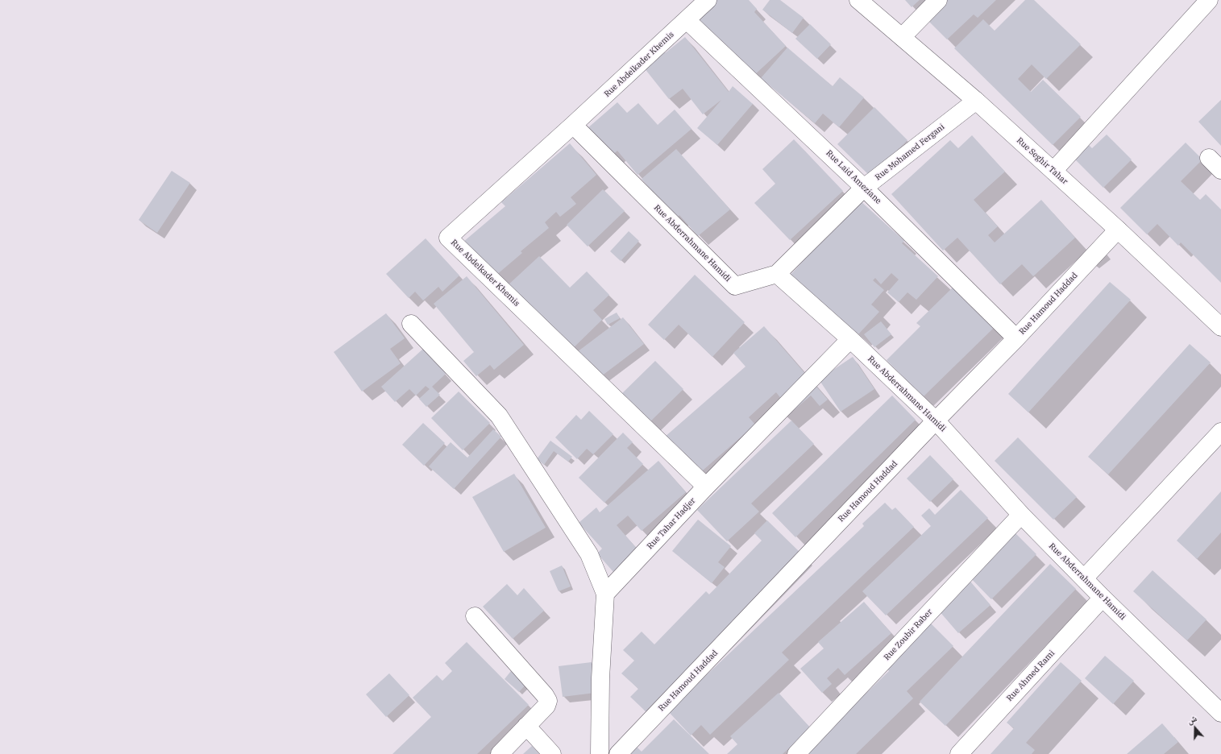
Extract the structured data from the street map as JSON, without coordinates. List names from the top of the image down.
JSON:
{
  "streets": {
    "street": [
      "Rue Abdelkader Khemis",
      "Rue Mohamed Fergani",
      "Rue Seghir Tahar",
      "Rue Laid Ameziane",
      "Rue Abderrahmane Hamidi",
      "Rue Hamoud Haddad",
      "Rue Tahar Hadjer",
      "Rue Zoubir Raber",
      "Rue Ahmed Rami"
    ]
  },
  "crossings": [
    ["Rue Abdelkader Khemis", "Rue Laid Ameziane"],
    ["Rue Abdelkader Khemis", "Rue Abderrahmane Hamidi"],
    ["Rue Abdelkader Khemis", "Rue Tahar Hadjer"],
    ["Rue Mohamed Fergani", "Rue Seghir Tahar"],
    ["Rue Mohamed Fergani", "Rue Laid Ameziane"],
    ["Rue Mohamed Fergani", "Rue Abderrahmane Hamidi"],
    ["Rue Seghir Tahar", "Rue Hamoud Haddad"],
    ["Rue Laid Ameziane", "Rue Hamoud Haddad"],
    ["Rue Abderrahmane Hamidi", "Rue Hamoud Haddad"],
    ["Rue Abderrahmane Hamidi", "Rue Tahar Hadjer"],
    ["Rue Abderrahmane Hamidi", "Rue Zoubir Raber"],
    ["Rue Abderrahmane Hamidi", "Rue Ahmed Rami"]
  ],
  "north": "top"
}
